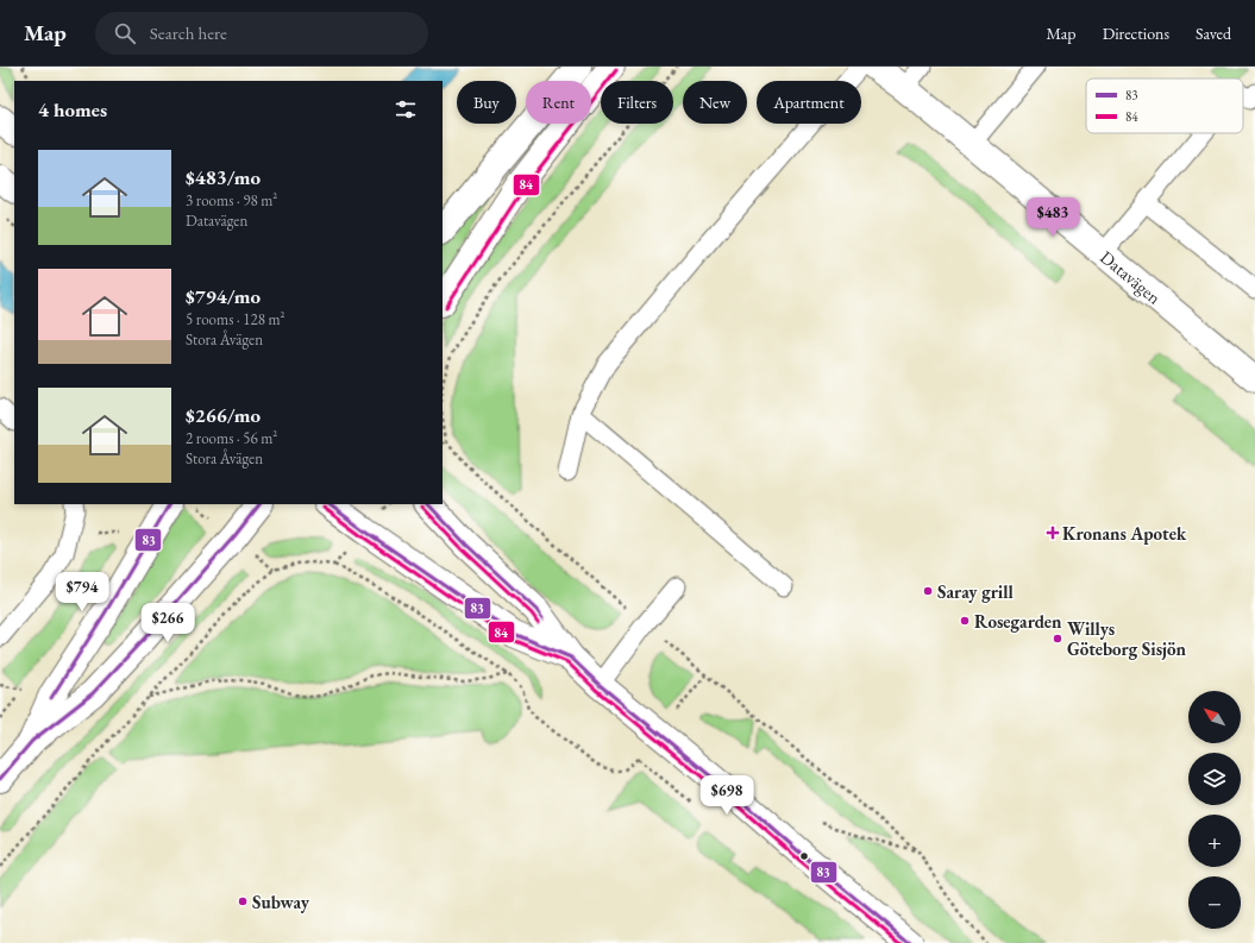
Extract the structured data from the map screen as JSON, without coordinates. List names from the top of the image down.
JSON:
{
  "streets": {
    "street": ["Datavägen"]
  },
  "places": {
    "health": ["Kronans Apotek"],
    "other": [
      "Saray grill",
      "Rosegarden",
      "Willys Göteborg Sisjön",
      "Subway"
    ]
  },
  "lines": ["transit line 84", "transit line 83"],
  "legend": ["83", "84"],
  "north": "top left",
  "page": {
    "header": "Map",
    "search": "Search here",
    "nav": ["Map", "Directions", "Saved"],
    "chip": [
      "Buy",
      "Rent",
      "Filters",
      "New",
      "Apartment"
    ],
    "heading": "4 homes",
    "list": [
      {
        "name": "$483/mo",
        "note": "3 rooms · 98 m² · Datavägen"
      },
      {
        "name": "$794/mo",
        "note": "5 rooms · 128 m² · Stora Åvägen"
      },
      {
        "name": "$266/mo",
        "note": "2 rooms · 56 m² · Stora Åvägen"
      }
    ],
    "price": [
      "$483",
      "$794",
      "$266",
      "$698"
    ],
    "map_buttons": ["+", "−"]
  }
}
